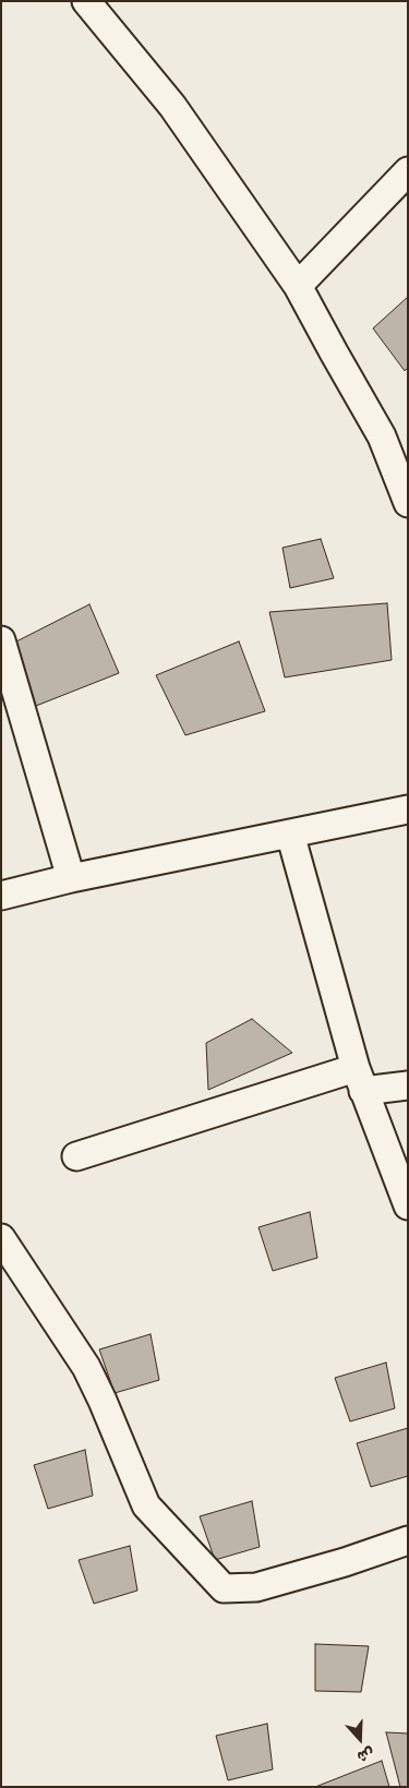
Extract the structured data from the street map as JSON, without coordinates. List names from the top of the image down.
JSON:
{
  "north": "bottom"
}
